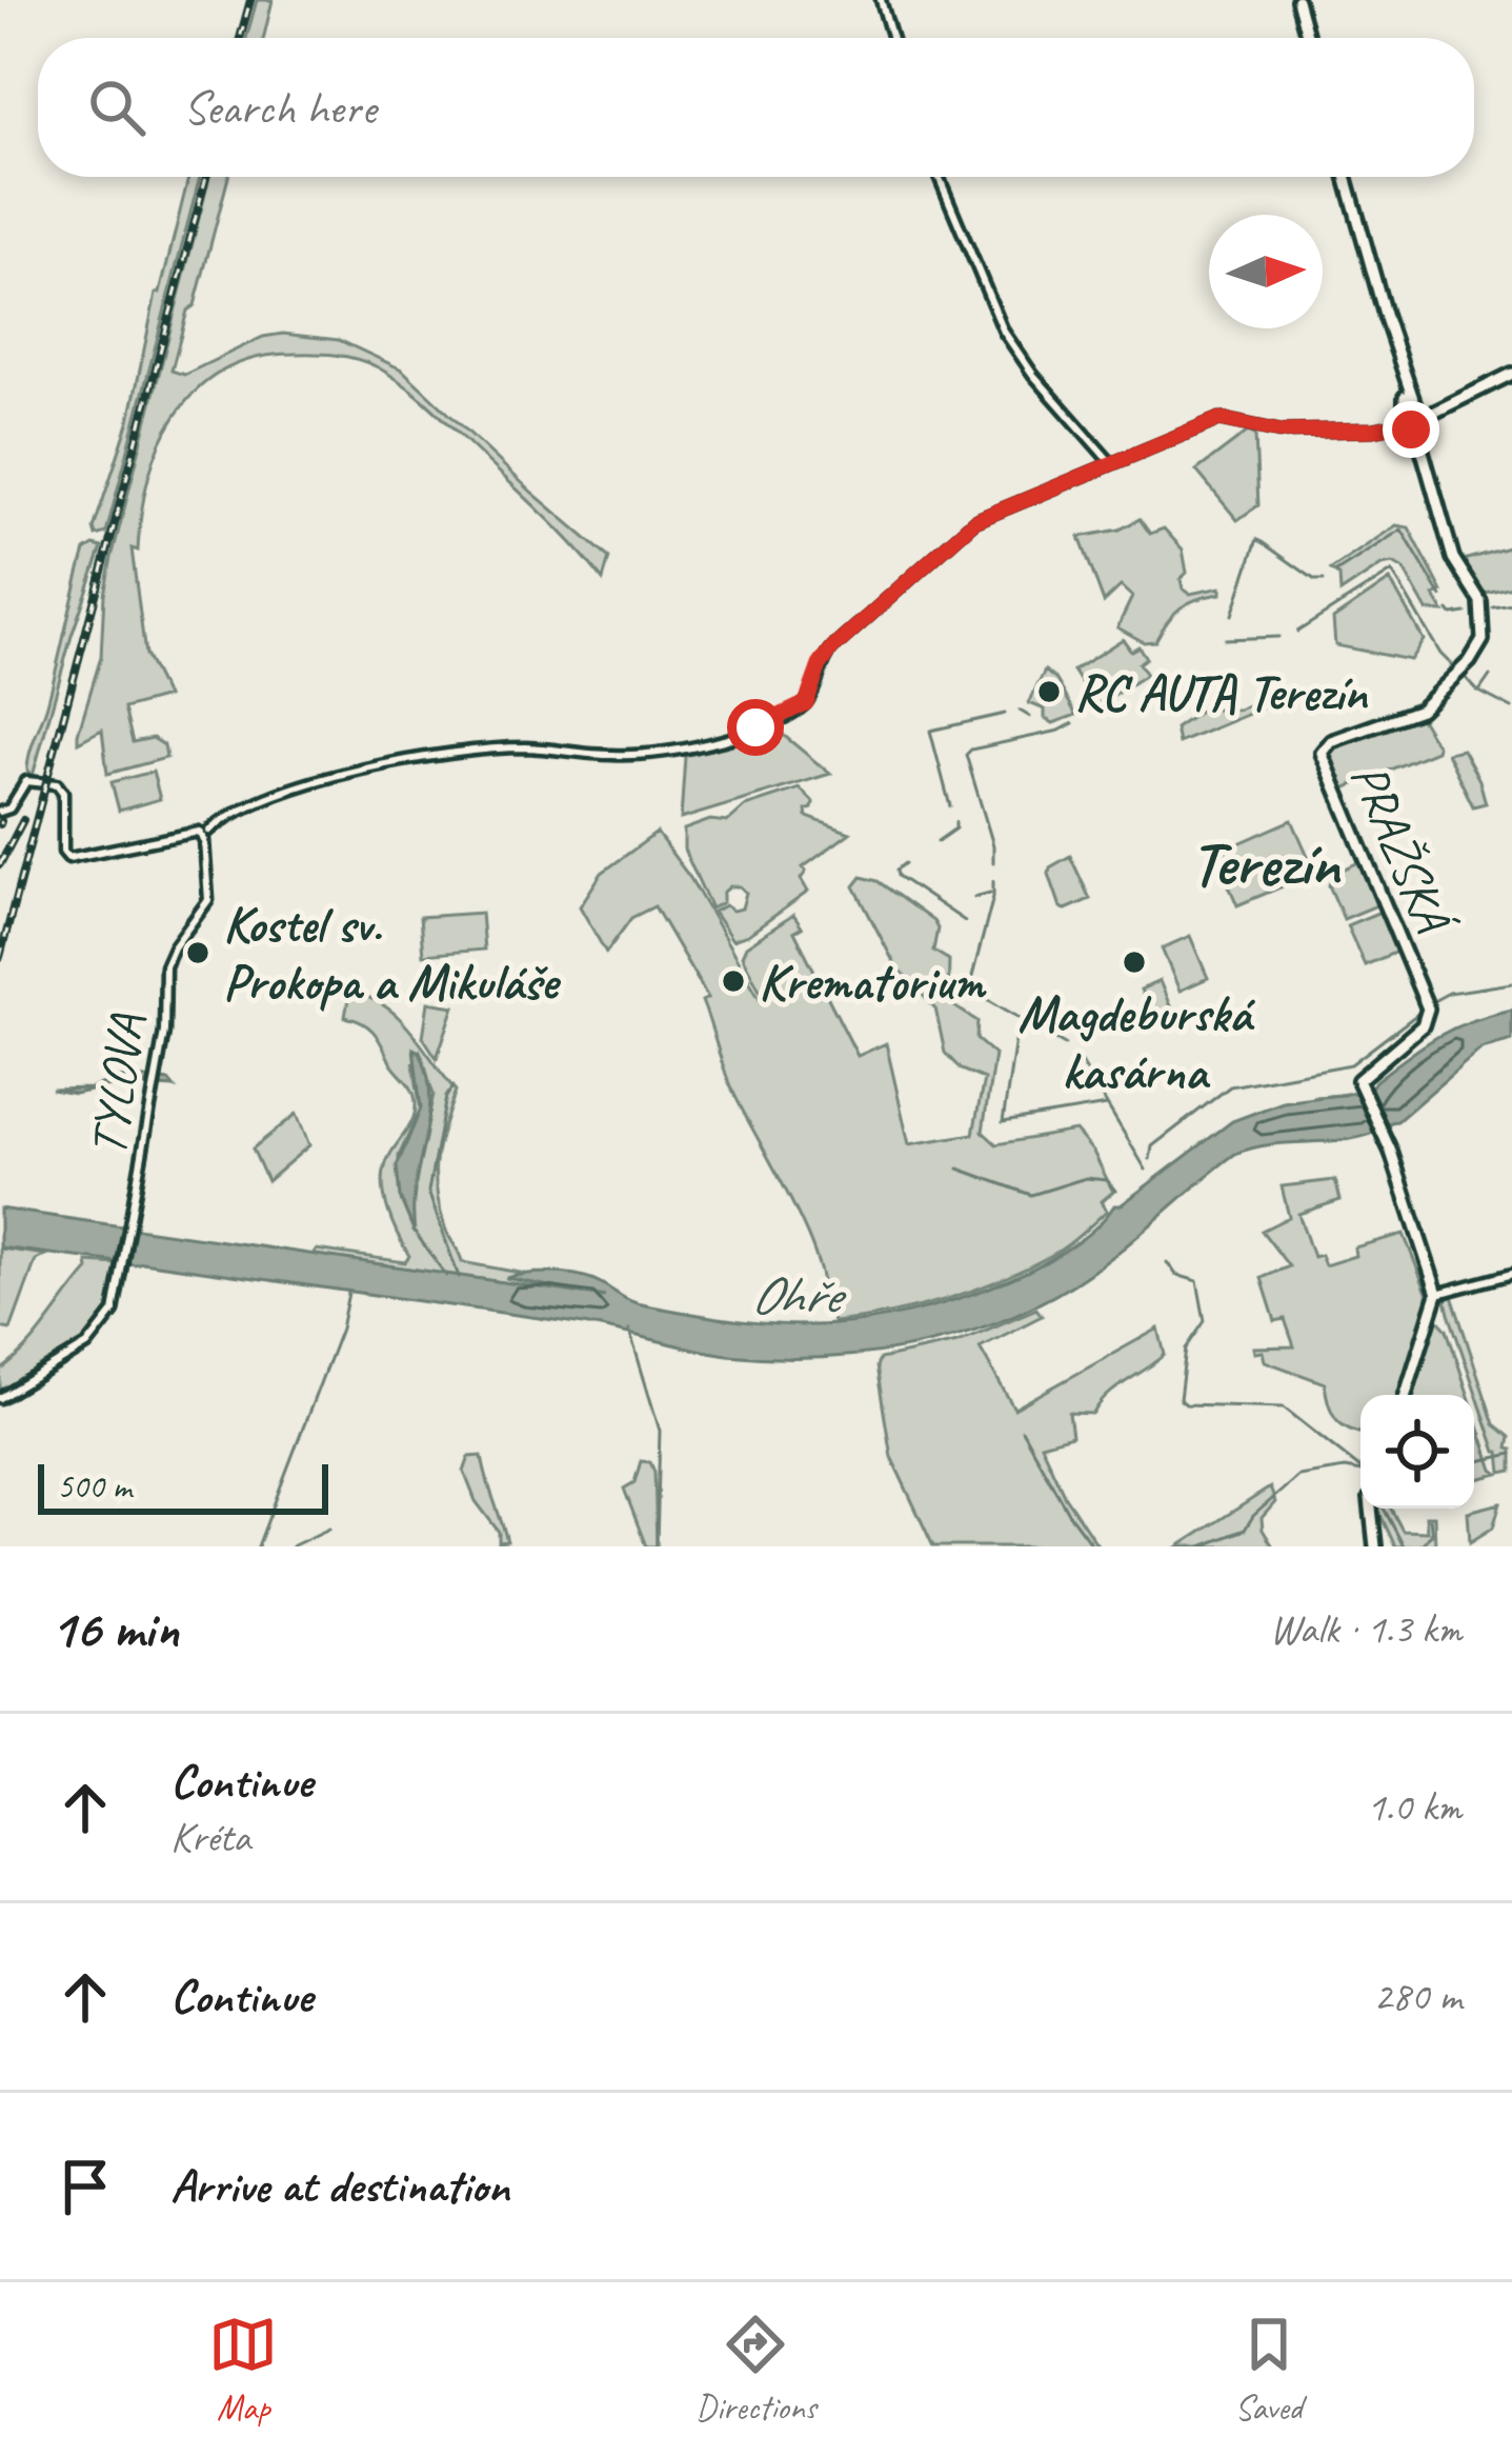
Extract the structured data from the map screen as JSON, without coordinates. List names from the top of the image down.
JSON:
{
  "streets": {
    "main road": ["PRAŽSKÁ"],
    "street": ["TYLOVA"]
  },
  "districts": ["Terezín"],
  "water": ["Ohře"],
  "places": [
    "RC AUTA Terezín",
    "Kostel sv. Prokopa a Mikuláše",
    "Magdeburská kasárna",
    "Krematorium"
  ],
  "scale_bar": "500 m",
  "north": "right",
  "page": {
    "search": "Search here",
    "scale": "500 m",
    "heading": ["16 min", "Walk · 1.3 km"],
    "list": [
      ["Continue", "Kréta", "1.0 km"],
      ["Continue", "280 m"],
      "Arrive at destination"
    ],
    "nav": ["Map", "Directions", "Saved"]
  }
}
